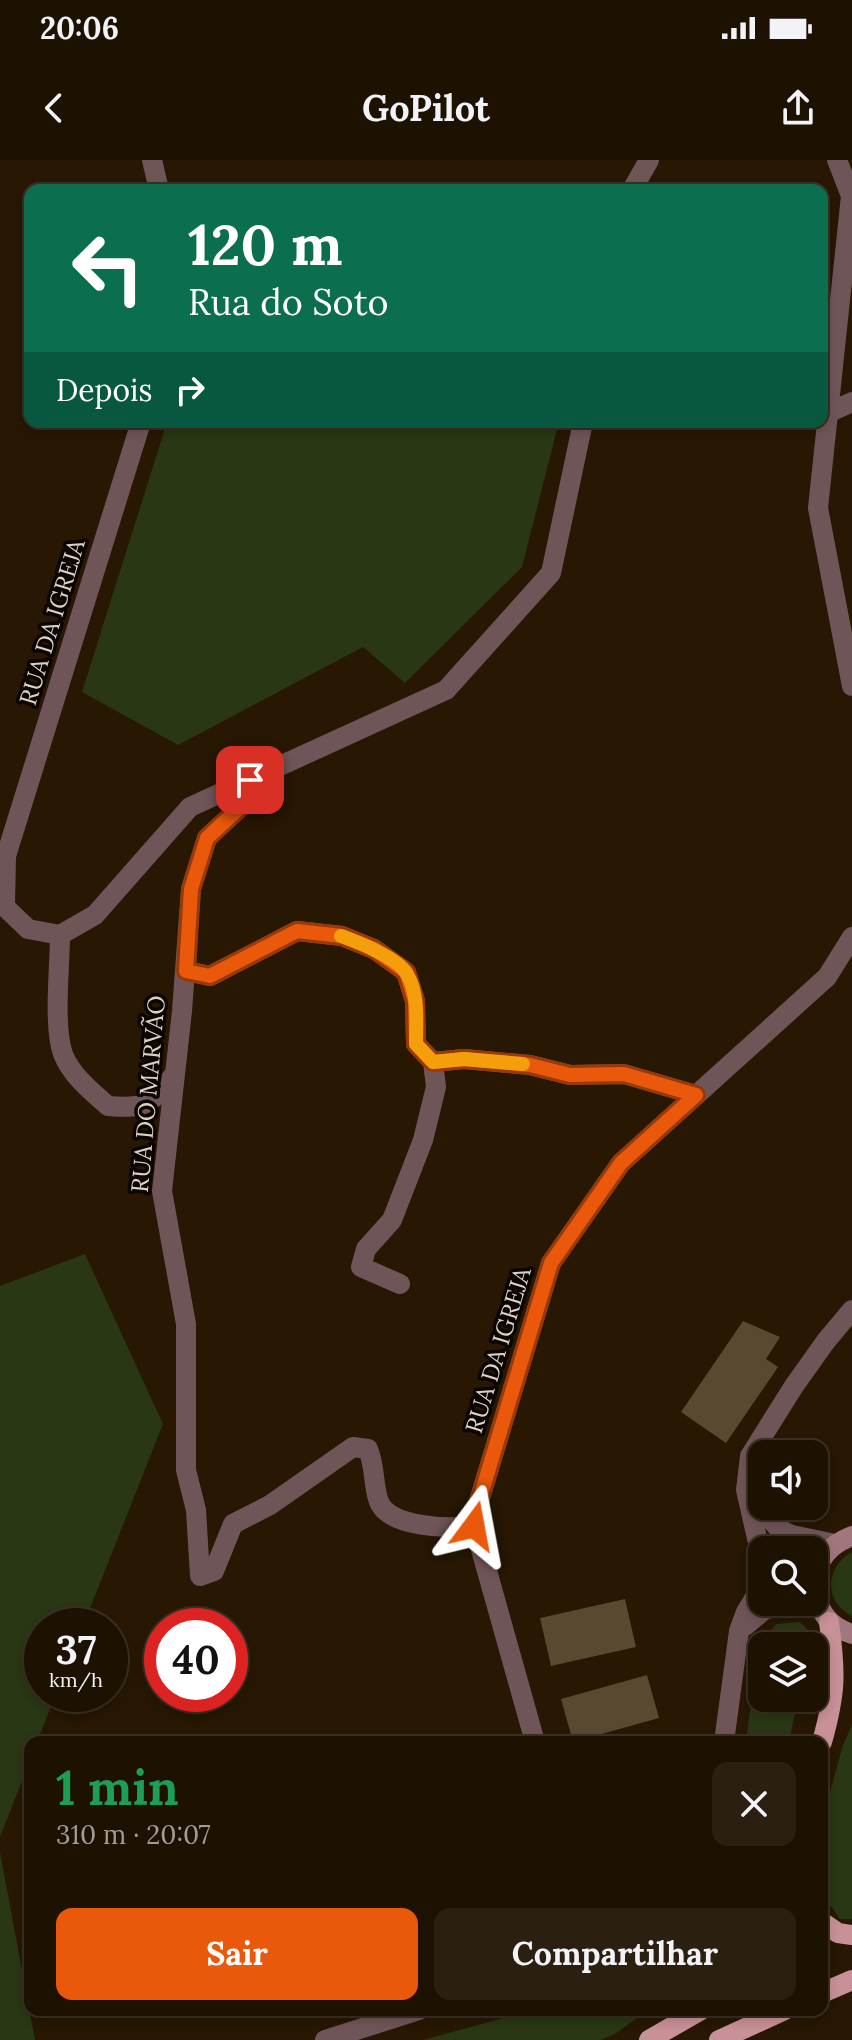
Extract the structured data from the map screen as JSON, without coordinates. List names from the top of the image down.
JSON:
{
  "streets": {
    "street": ["RUA DA IGREJA", "RUA DO MARVÃO"]
  },
  "crossings": [
    ["RUA DA IGREJA", "RUA DO MARVÃO"]
  ],
  "page": {
    "status": "20:06",
    "header": "GoPilot",
    "turn": ["120 m", "Rua do Soto"],
    "then": "Depois",
    "speed": "37 km/h",
    "limit": "40",
    "heading": ["1 min", "310 m · 20:07"],
    "buttons": ["Sair", "Compartilhar"]
  }
}
